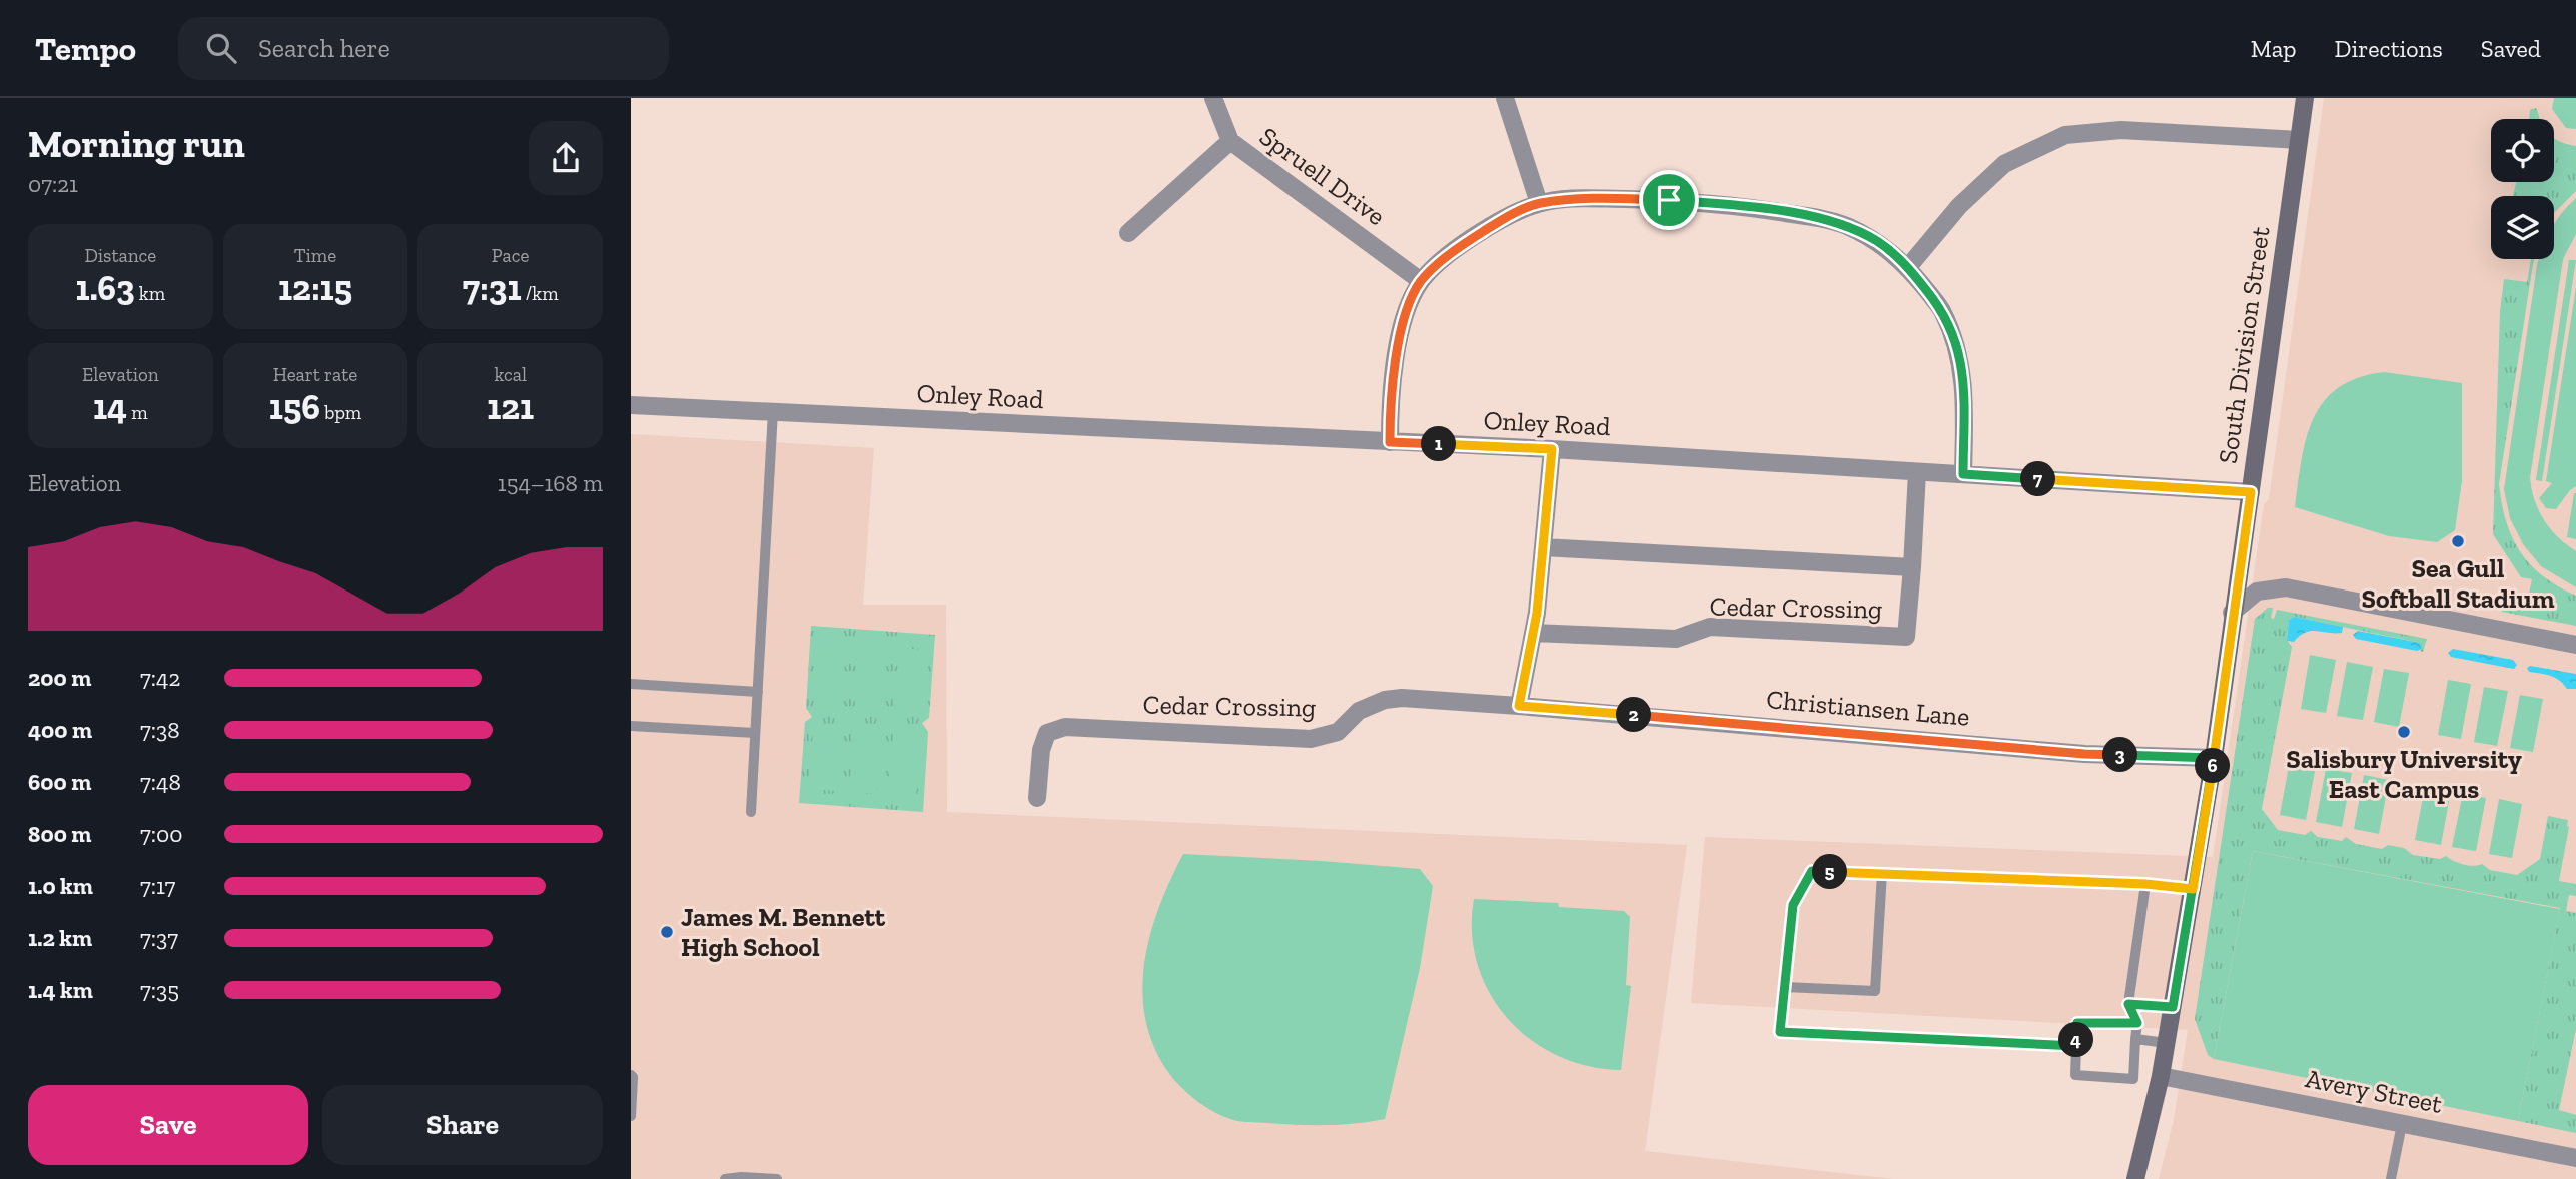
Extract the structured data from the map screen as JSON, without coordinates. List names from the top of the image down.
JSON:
{
  "streets": {
    "street": [
      "Spruell Drive",
      "South Division Street",
      "Onley Road",
      "Cedar Crossing",
      "Christiansen Lane",
      "Avery Street"
    ]
  },
  "crossings": [
    ["South Division Street", "Onley Road"],
    ["South Division Street", "Christiansen Lane"],
    ["South Division Street", "Avery Street"],
    ["Onley Road", "Cedar Crossing"],
    ["Cedar Crossing", "Christiansen Lane"]
  ],
  "places": ["Sea Gull Softball Stadium", "Salisbury University East Campus", "James M. Bennett High School"],
  "page": {
    "header": "Tempo",
    "search": "Search here",
    "nav": ["Map", "Directions", "Saved"],
    "heading": ["Morning run", "07:21"],
    "stats": [
      ["Distance", "1.63 km"],
      ["Time", "12:15"],
      ["Pace", "7:31 /km"],
      ["Elevation", "14 m"],
      ["Heart rate", "156 bpm"],
      ["kcal", "121"]
    ],
    "pins": [
      "1",
      "7",
      "2",
      "3",
      "6",
      "5",
      "4"
    ],
    "chart": ["Elevation", "154–168 m"],
    "list": [
      {
        "name": "200 m",
        "note": "7:42"
      },
      {
        "name": "400 m",
        "note": "7:38"
      },
      {
        "name": "600 m",
        "note": "7:48"
      },
      {
        "name": "800 m",
        "note": "7:00"
      },
      {
        "name": "1.0 km",
        "note": "7:17"
      },
      {
        "name": "1.2 km",
        "note": "7:37"
      },
      {
        "name": "1.4 km",
        "note": "7:35"
      }
    ],
    "buttons": ["Save", "Share"]
  }
}
